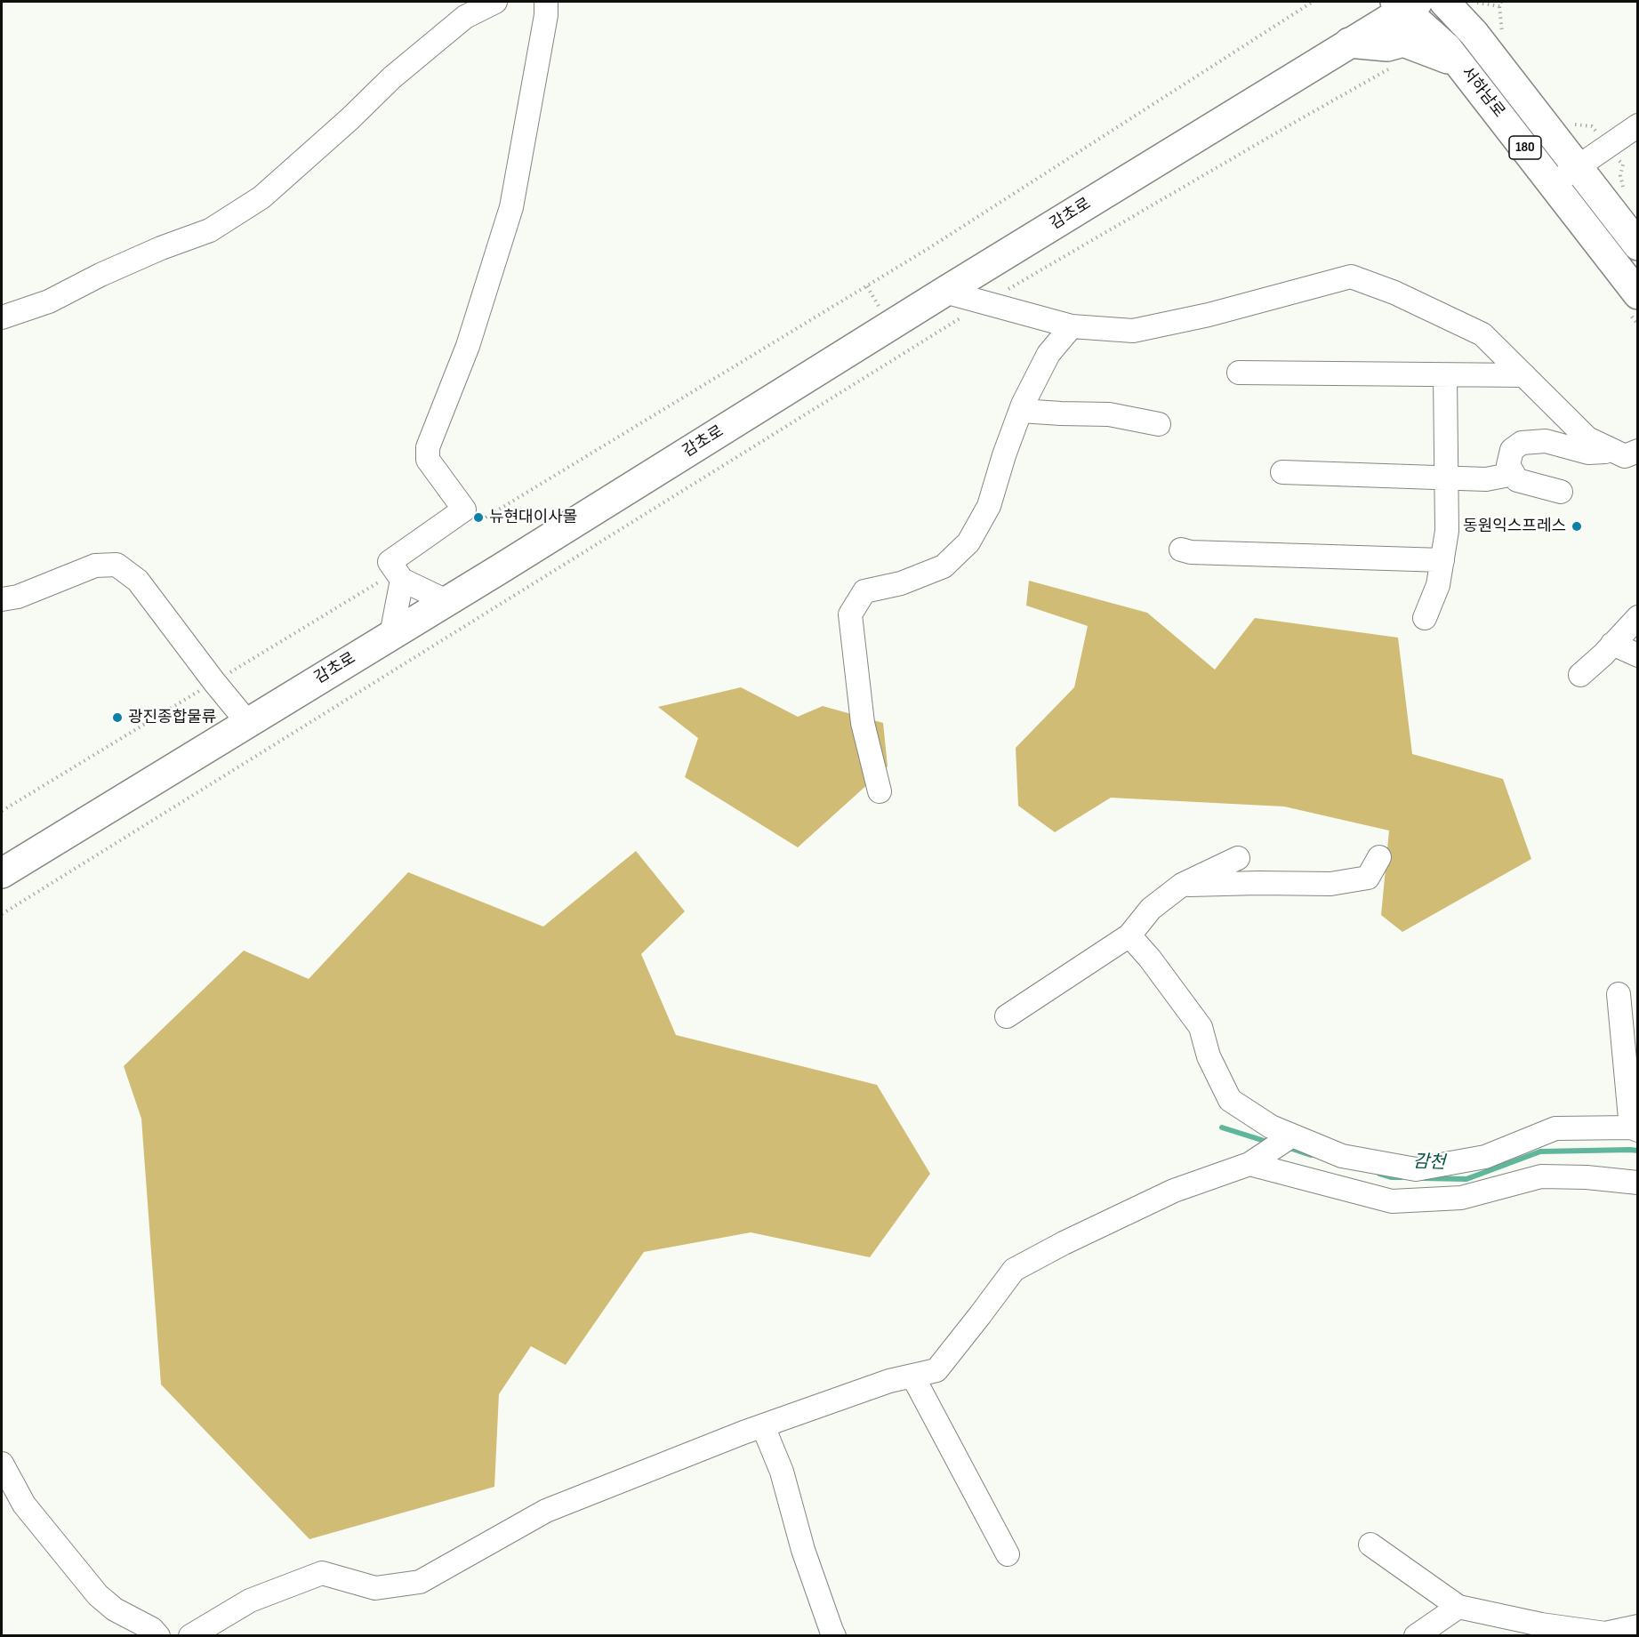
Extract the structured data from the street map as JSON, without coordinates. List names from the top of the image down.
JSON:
{
  "streets": {
    "main road": ["서하남로", "180", "감초로"]
  },
  "crossings": [
    ["서하남로", "감초로"]
  ],
  "water": ["감천"],
  "places": ["뉴현대이사몰", "동원익스프레스", "광진종합물류"]
}
